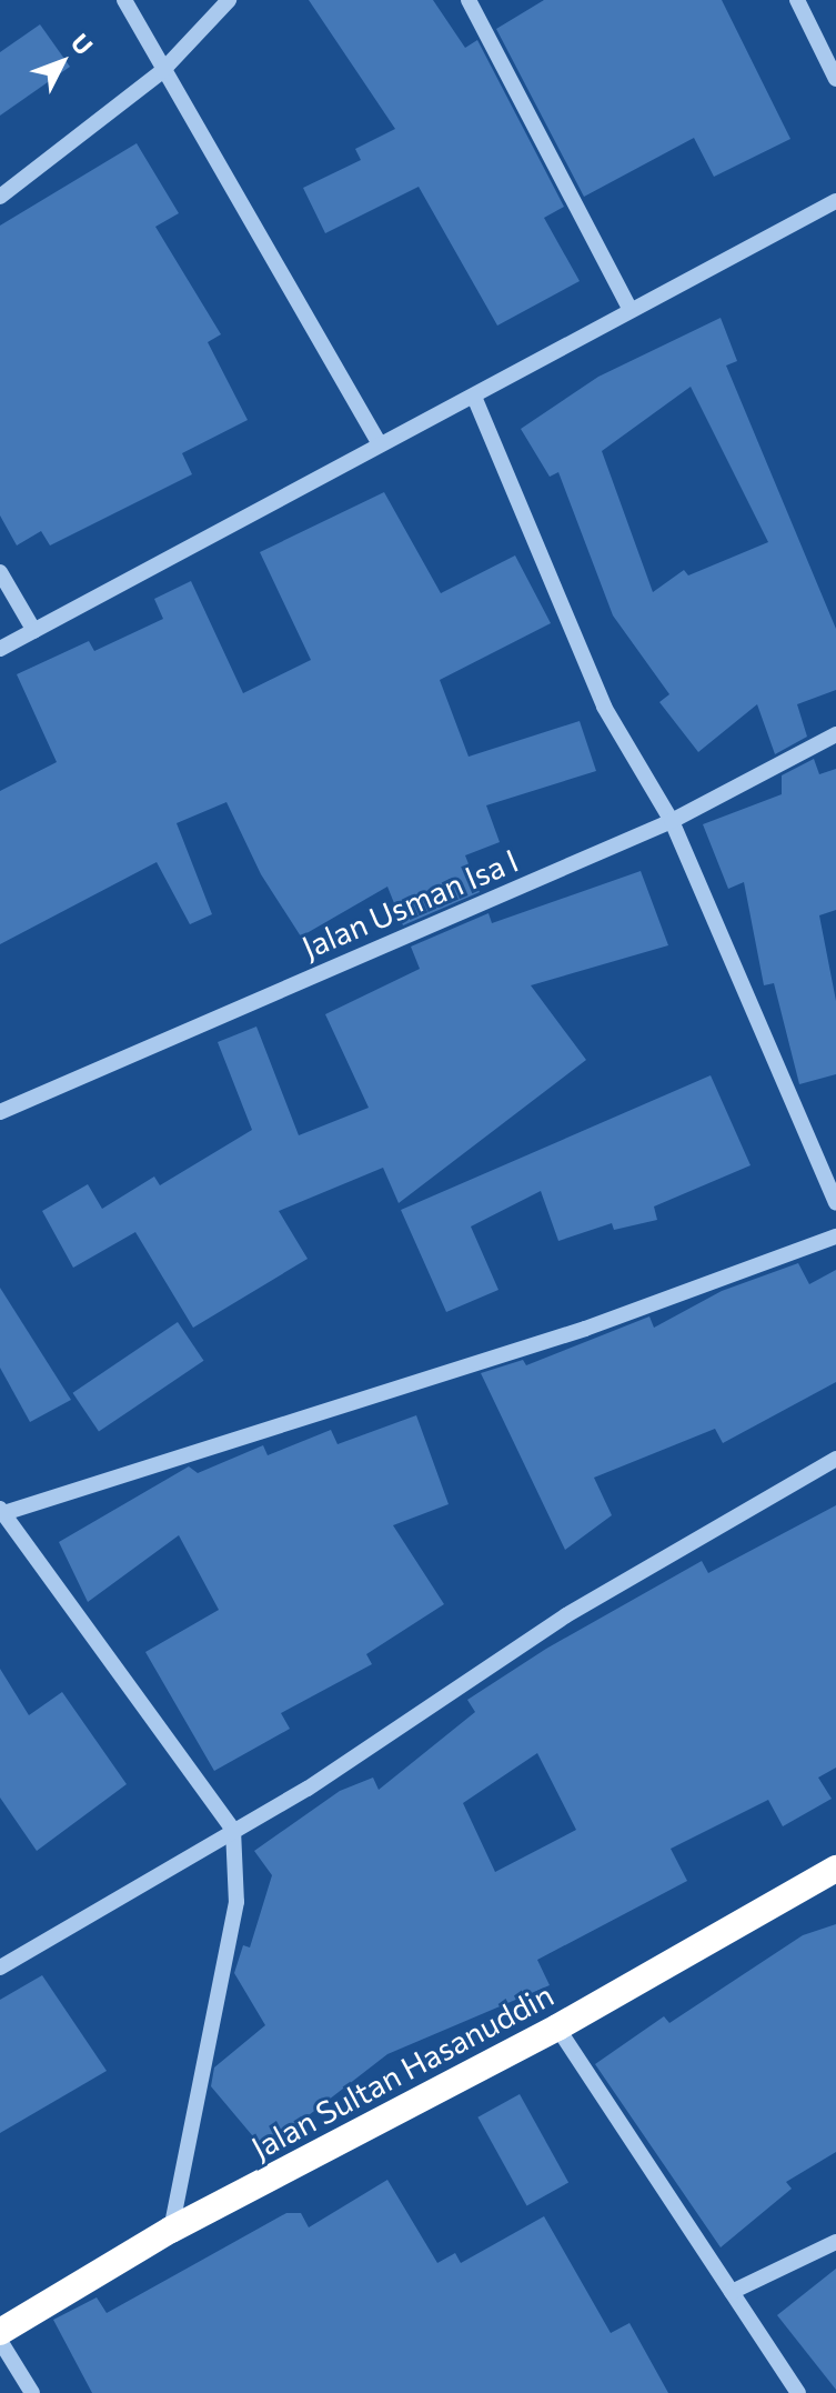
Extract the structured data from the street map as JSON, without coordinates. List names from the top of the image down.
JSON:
{
  "streets": {
    "highway": ["Jalan Sultan Hasanuddin"],
    "street": ["Jalan Usman Isa I"]
  },
  "north": "top right"
}
